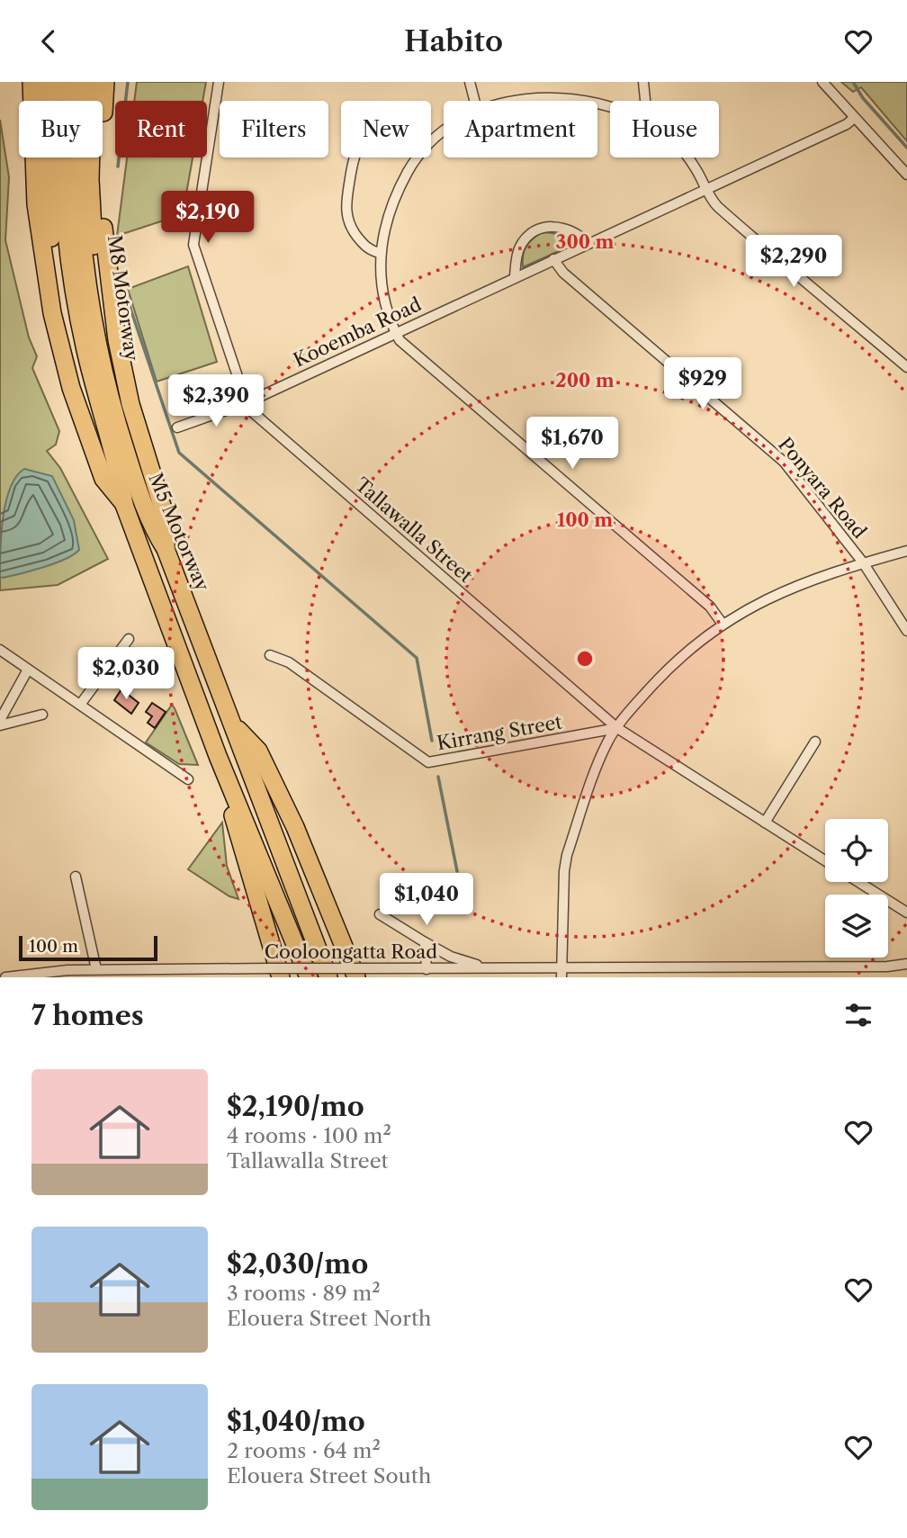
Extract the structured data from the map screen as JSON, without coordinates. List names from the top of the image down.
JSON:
{
  "streets": {
    "highway": ["M8 Motorway", "M5 Motorway"],
    "street": [
      "Kooemba Road",
      "Ponyara Road",
      "Tallawalla Street",
      "Kirrang Street",
      "Cooloongatta Road"
    ]
  },
  "crossings": [
    ["M8 Motorway", "M5 Motorway"],
    ["Kooemba Road", "Ponyara Road"],
    ["Kooemba Road", "Tallawalla Street"],
    ["Tallawalla Street", "Kirrang Street"]
  ],
  "scale_bar": "100 m",
  "page": {
    "header": "Habito",
    "chip": [
      "Buy",
      "Rent",
      "Filters",
      "New",
      "Apartment",
      "House"
    ],
    "price": [
      "$2,190",
      "$2,290",
      "$929",
      "$2,390",
      "$1,670",
      "$2,030",
      "$1,040"
    ],
    "scale": "100 m",
    "heading": "7 homes",
    "list": [
      {
        "name": "$2,190/mo",
        "note": "4 rooms · 100 m² · Tallawalla Street"
      },
      {
        "name": "$2,030/mo",
        "note": "3 rooms · 89 m² · Elouera Street North"
      },
      {
        "name": "$1,040/mo",
        "note": "2 rooms · 64 m² · Elouera Street South"
      }
    ]
  },
  "rings": ["300 m", "200 m", "100 m"]
}
